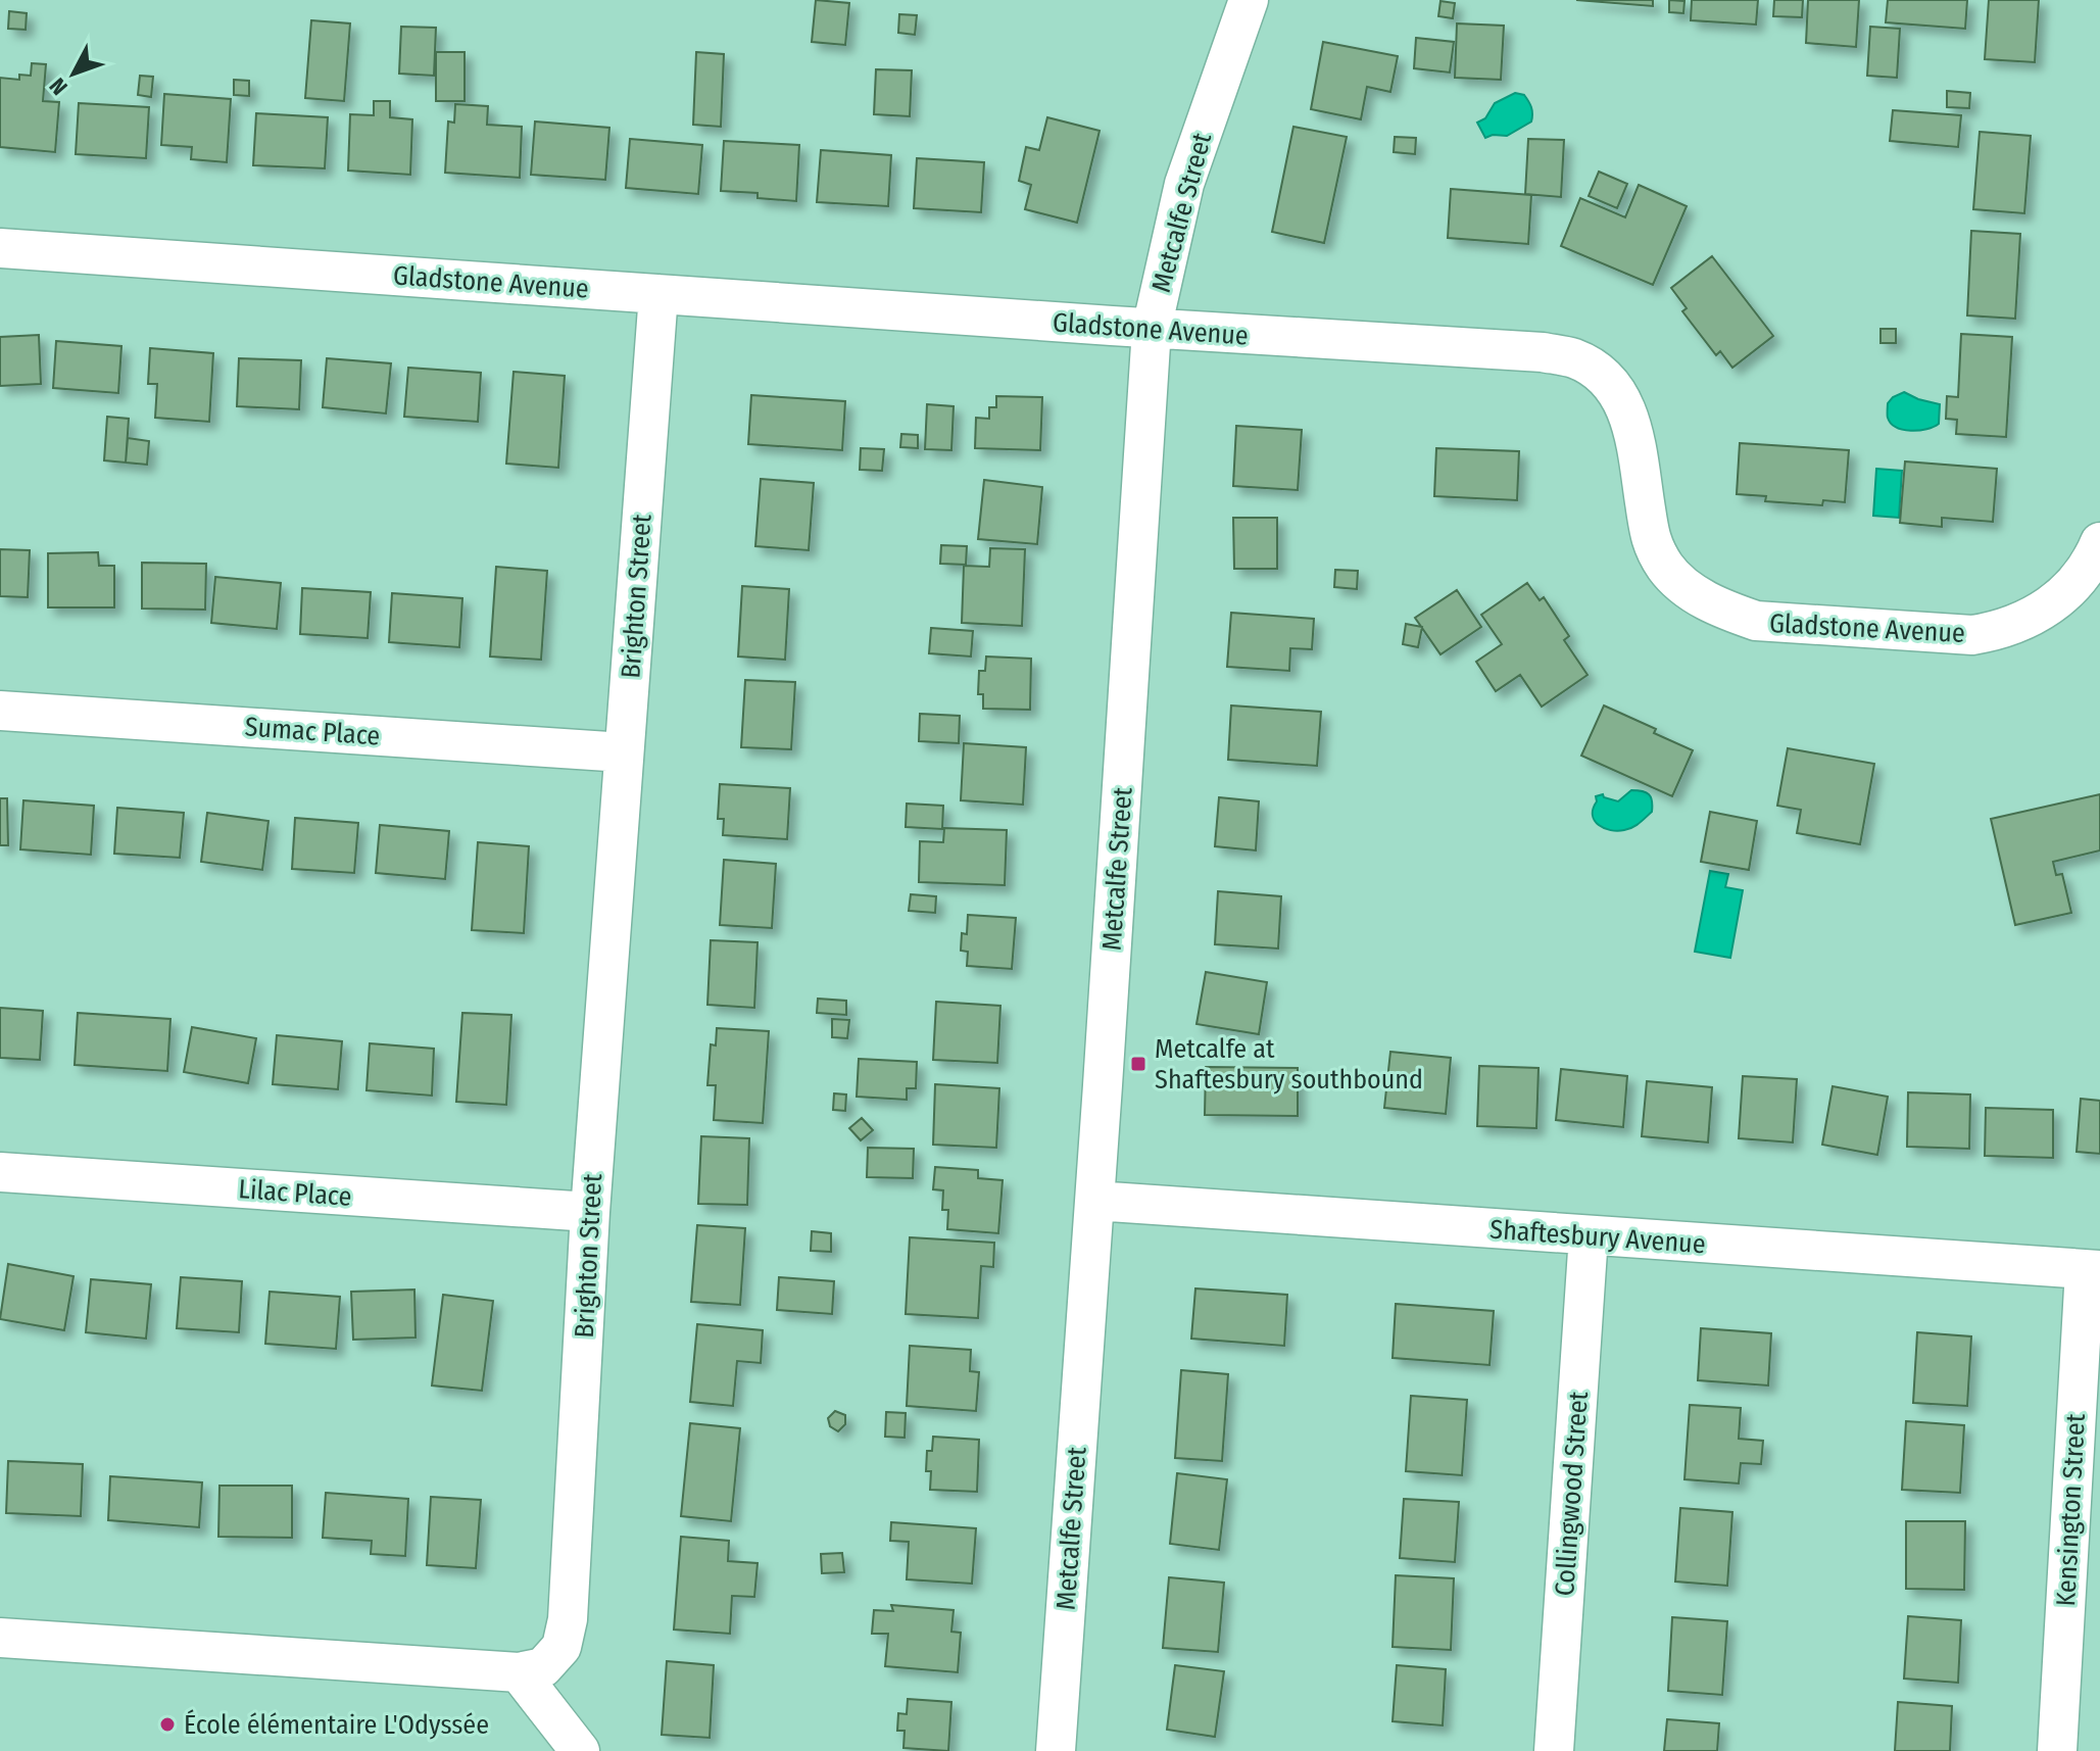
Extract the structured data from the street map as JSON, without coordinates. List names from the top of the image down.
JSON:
{
  "streets": {
    "street": [
      "Metcalfe Street",
      "Gladstone Avenue",
      "Brighton Street",
      "Sumac Place",
      "Lilac Place",
      "Shaftesbury Avenue",
      "Collingwood Street",
      "Kensington Street"
    ]
  },
  "crossings": [
    ["Metcalfe Street", "Gladstone Avenue"],
    ["Metcalfe Street", "Shaftesbury Avenue"],
    ["Gladstone Avenue", "Brighton Street"],
    ["Brighton Street", "Sumac Place"],
    ["Brighton Street", "Lilac Place"],
    ["Shaftesbury Avenue", "Collingwood Street"],
    ["Shaftesbury Avenue", "Kensington Street"]
  ],
  "places": {
    "transit": ["Metcalfe at Shaftesbury southbound"],
    "other": ["École élémentaire L'Odyssée"]
  },
  "north": "bottom left"
}
